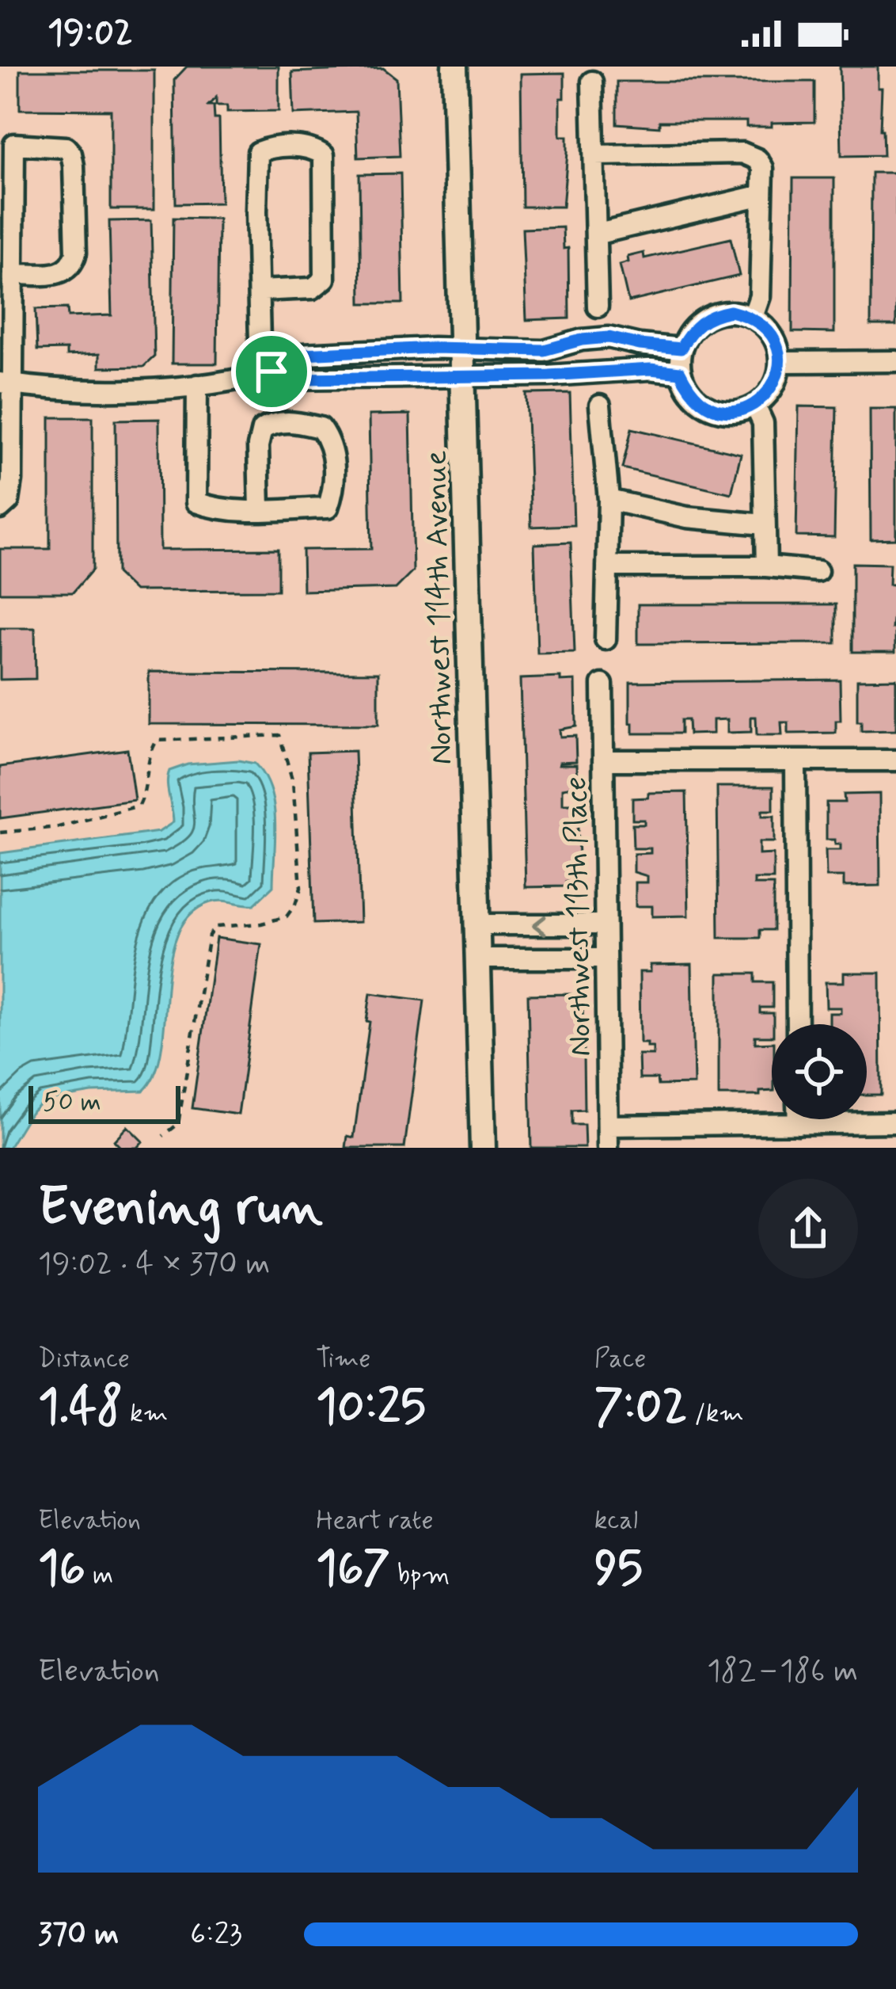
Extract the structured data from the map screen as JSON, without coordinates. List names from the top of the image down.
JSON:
{
  "streets": {
    "street": ["Northwest 114th Avenue", "Northwest 113th Place"]
  },
  "scale_bar": "50 m",
  "page": {
    "status": "19:02",
    "scale": "50 m",
    "heading": ["Evening run", "19:02 · 4 × 370 m"],
    "stats": [
      ["Distance", "1.48 km"],
      ["Time", "10:25"],
      ["Pace", "7:02 /km"],
      ["Elevation", "16 m"],
      ["Heart rate", "167 bpm"],
      ["kcal", "95"]
    ],
    "chart": ["Elevation", "182–186 m"],
    "list": [
      {
        "name": "370 m",
        "note": "6:23"
      }
    ]
  }
}
